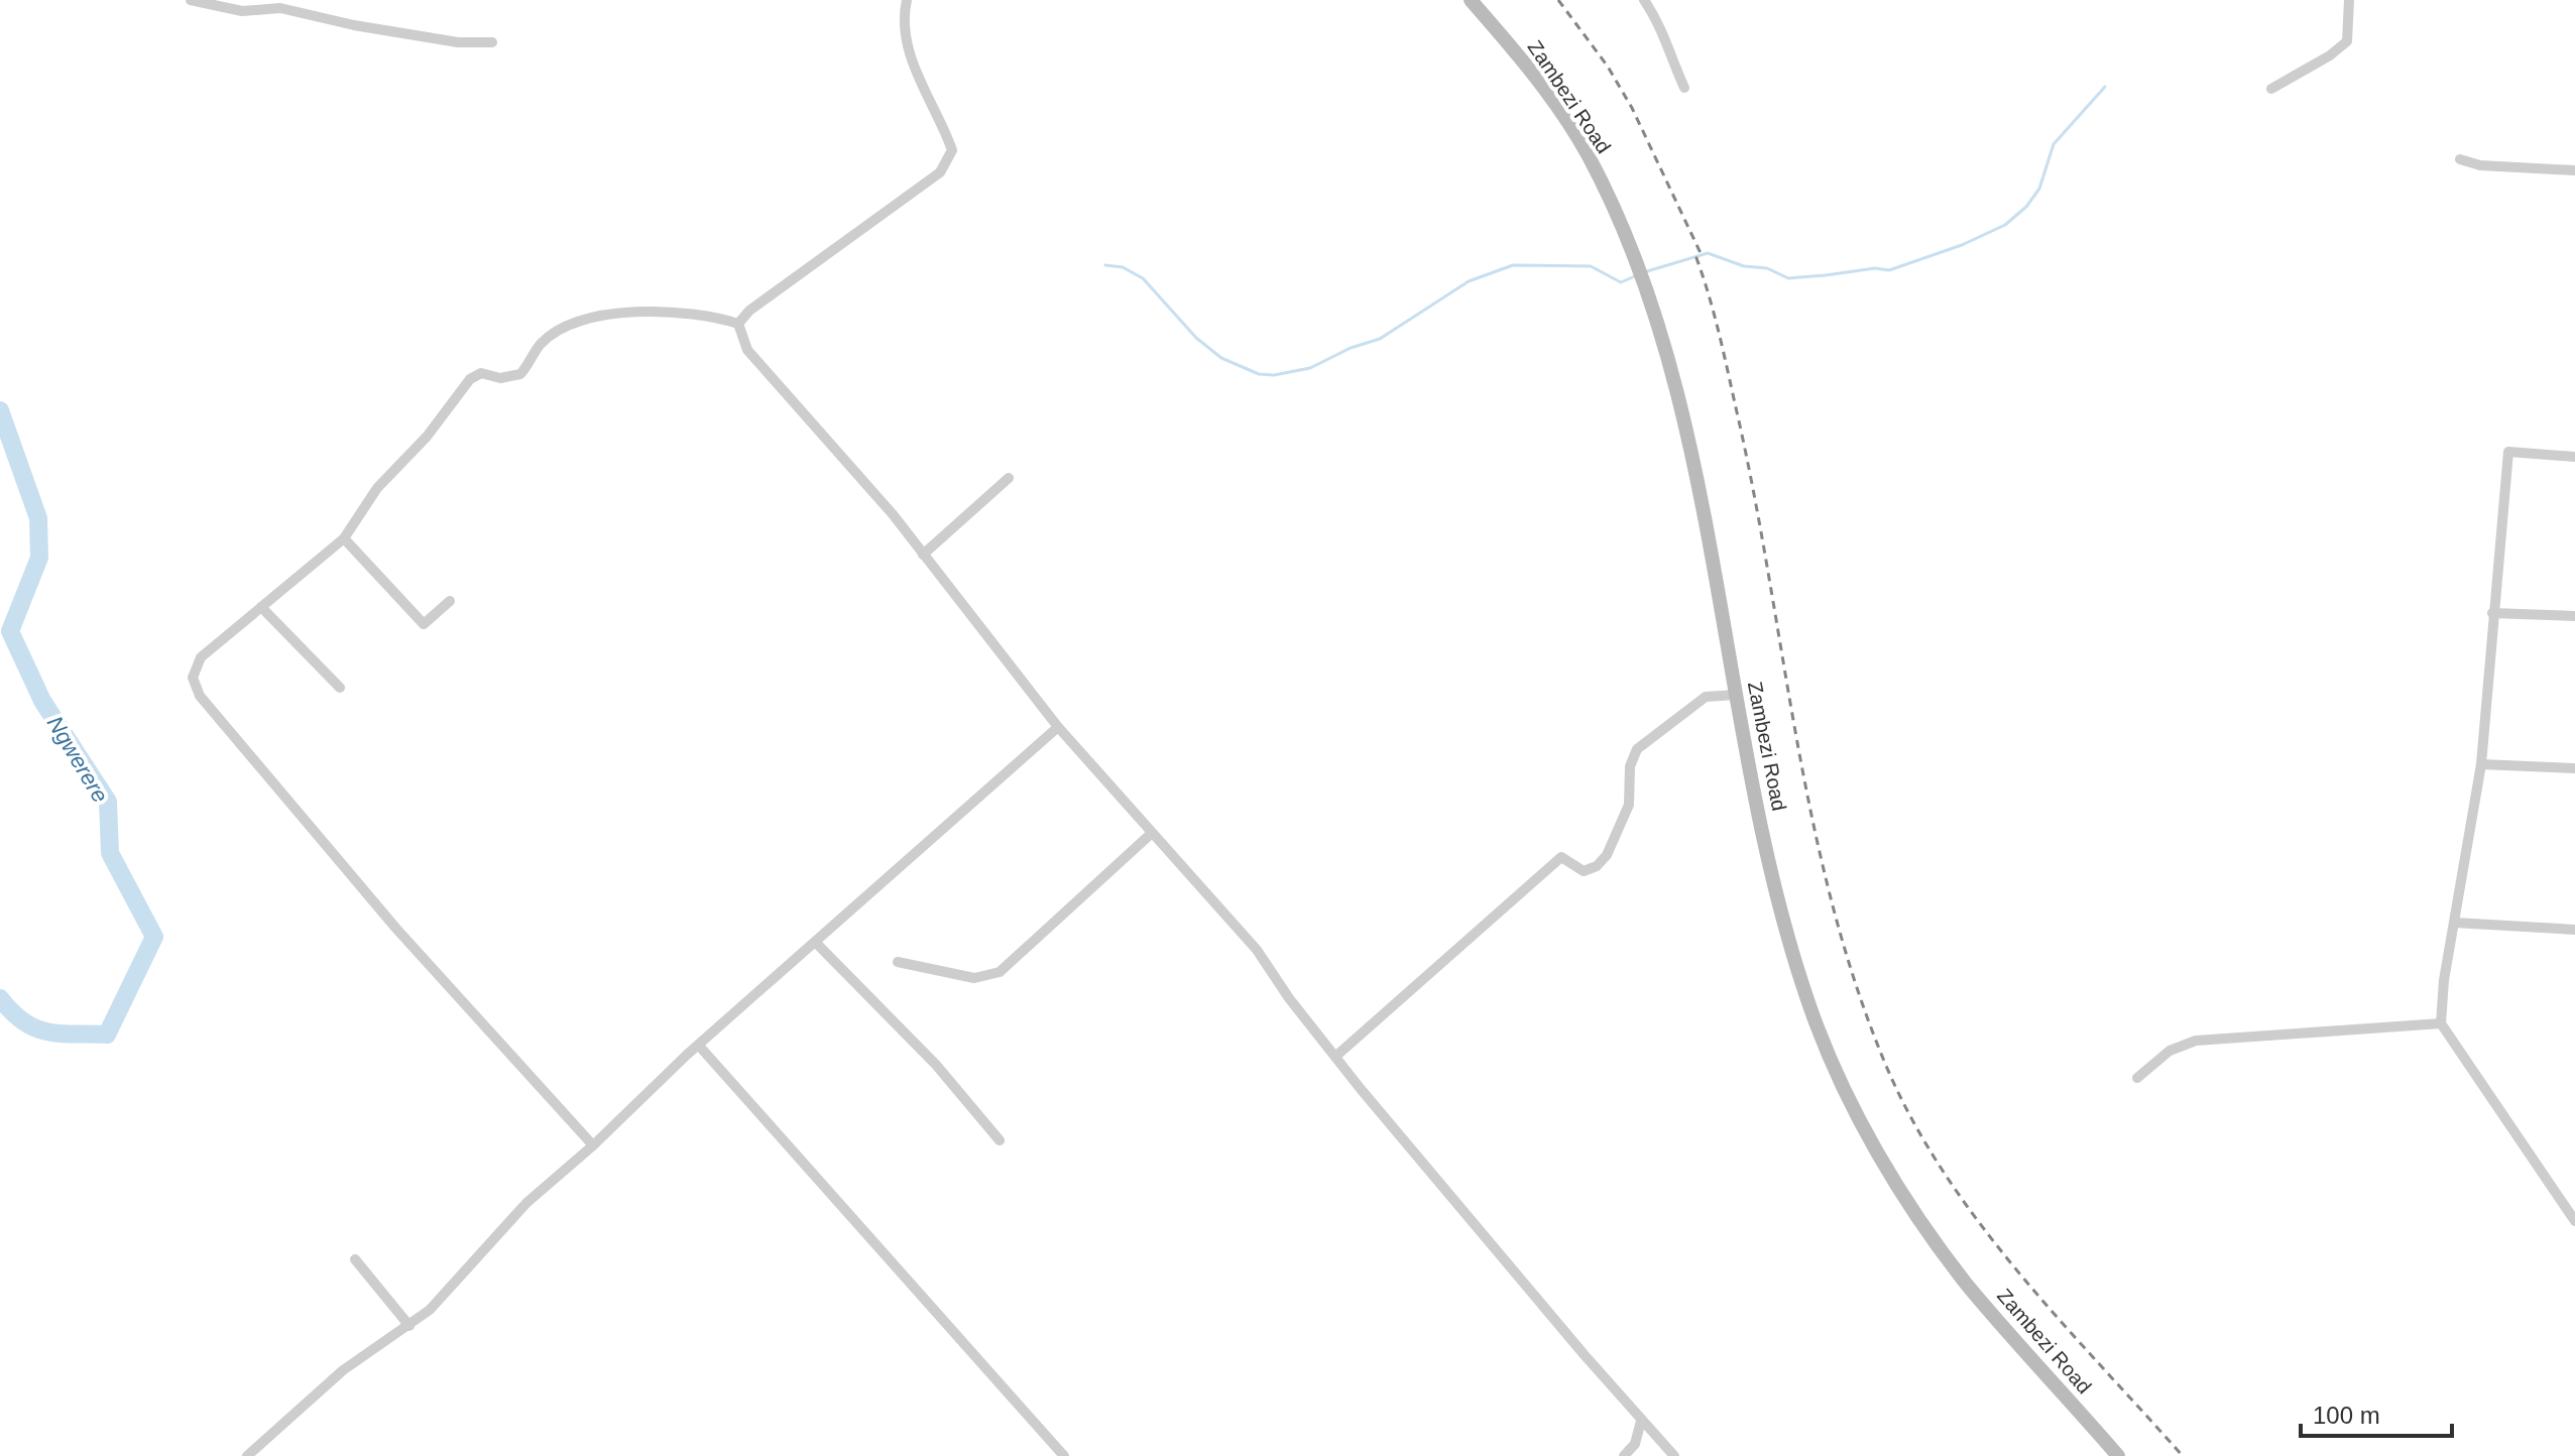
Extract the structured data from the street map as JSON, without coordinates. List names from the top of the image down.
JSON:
{
  "streets": {
    "main road": ["Zambezi Road"]
  },
  "water": ["Ngwerere"],
  "scale_bar": "100 m"
}
